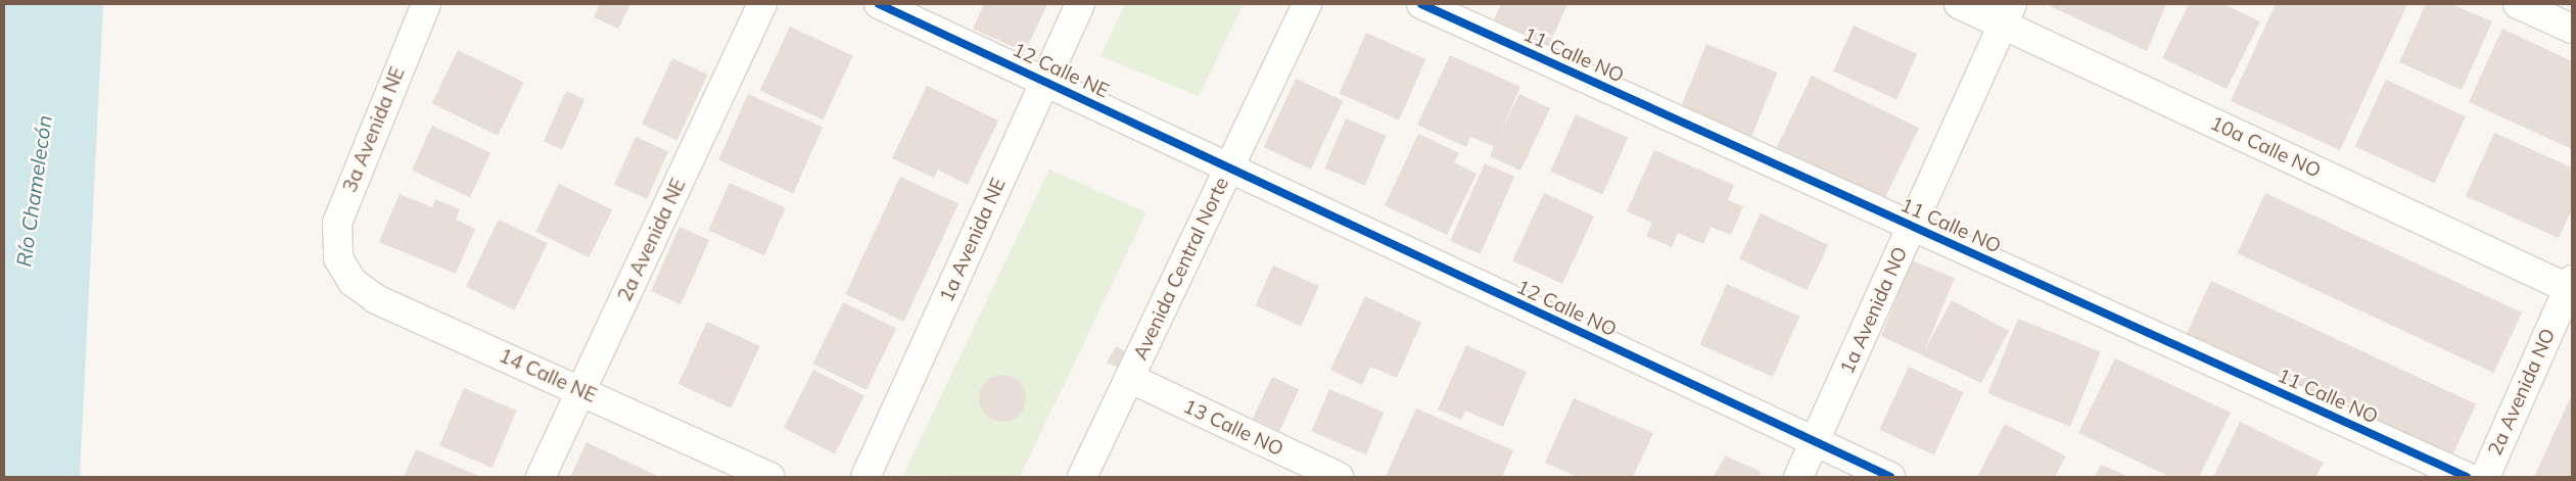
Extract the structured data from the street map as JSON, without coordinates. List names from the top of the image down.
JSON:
{
  "streets": {
    "street": [
      "11 Calle NO",
      "12 Calle NE",
      "3a Avenida NE",
      "10a Calle NO",
      "2a Avenida NE",
      "1a Avenida NE",
      "Avenida Central Norte",
      "12 Calle NO",
      "1a Avenida NO",
      "14 Calle NE",
      "2a Avenida NO",
      "13 Calle NO"
    ]
  },
  "crossings": [
    ["11 Calle NO", "1a Avenida NO"],
    ["12 Calle NE", "1a Avenida NE"],
    ["12 Calle NE", "Avenida Central Norte"],
    ["12 Calle NE", "12 Calle NO"],
    ["3a Avenida NE", "14 Calle NE"],
    ["10a Calle NO", "1a Avenida NO"],
    ["10a Calle NO", "2a Avenida NO"],
    ["2a Avenida NE", "14 Calle NE"],
    ["Avenida Central Norte", "12 Calle NO"],
    ["Avenida Central Norte", "13 Calle NO"],
    ["12 Calle NO", "1a Avenida NO"]
  ],
  "water": ["Río Chamelecón"]
}
